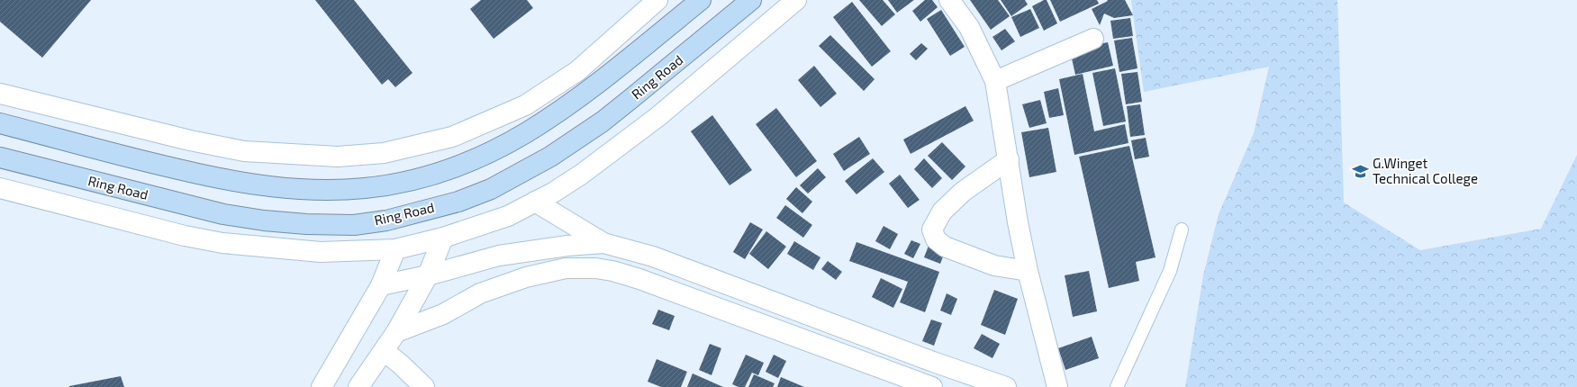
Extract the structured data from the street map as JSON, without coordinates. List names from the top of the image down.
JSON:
{
  "streets": {
    "highway": ["Ring Road"]
  },
  "places": {
    "school or university": ["G.Winget Technical College"]
  }
}
